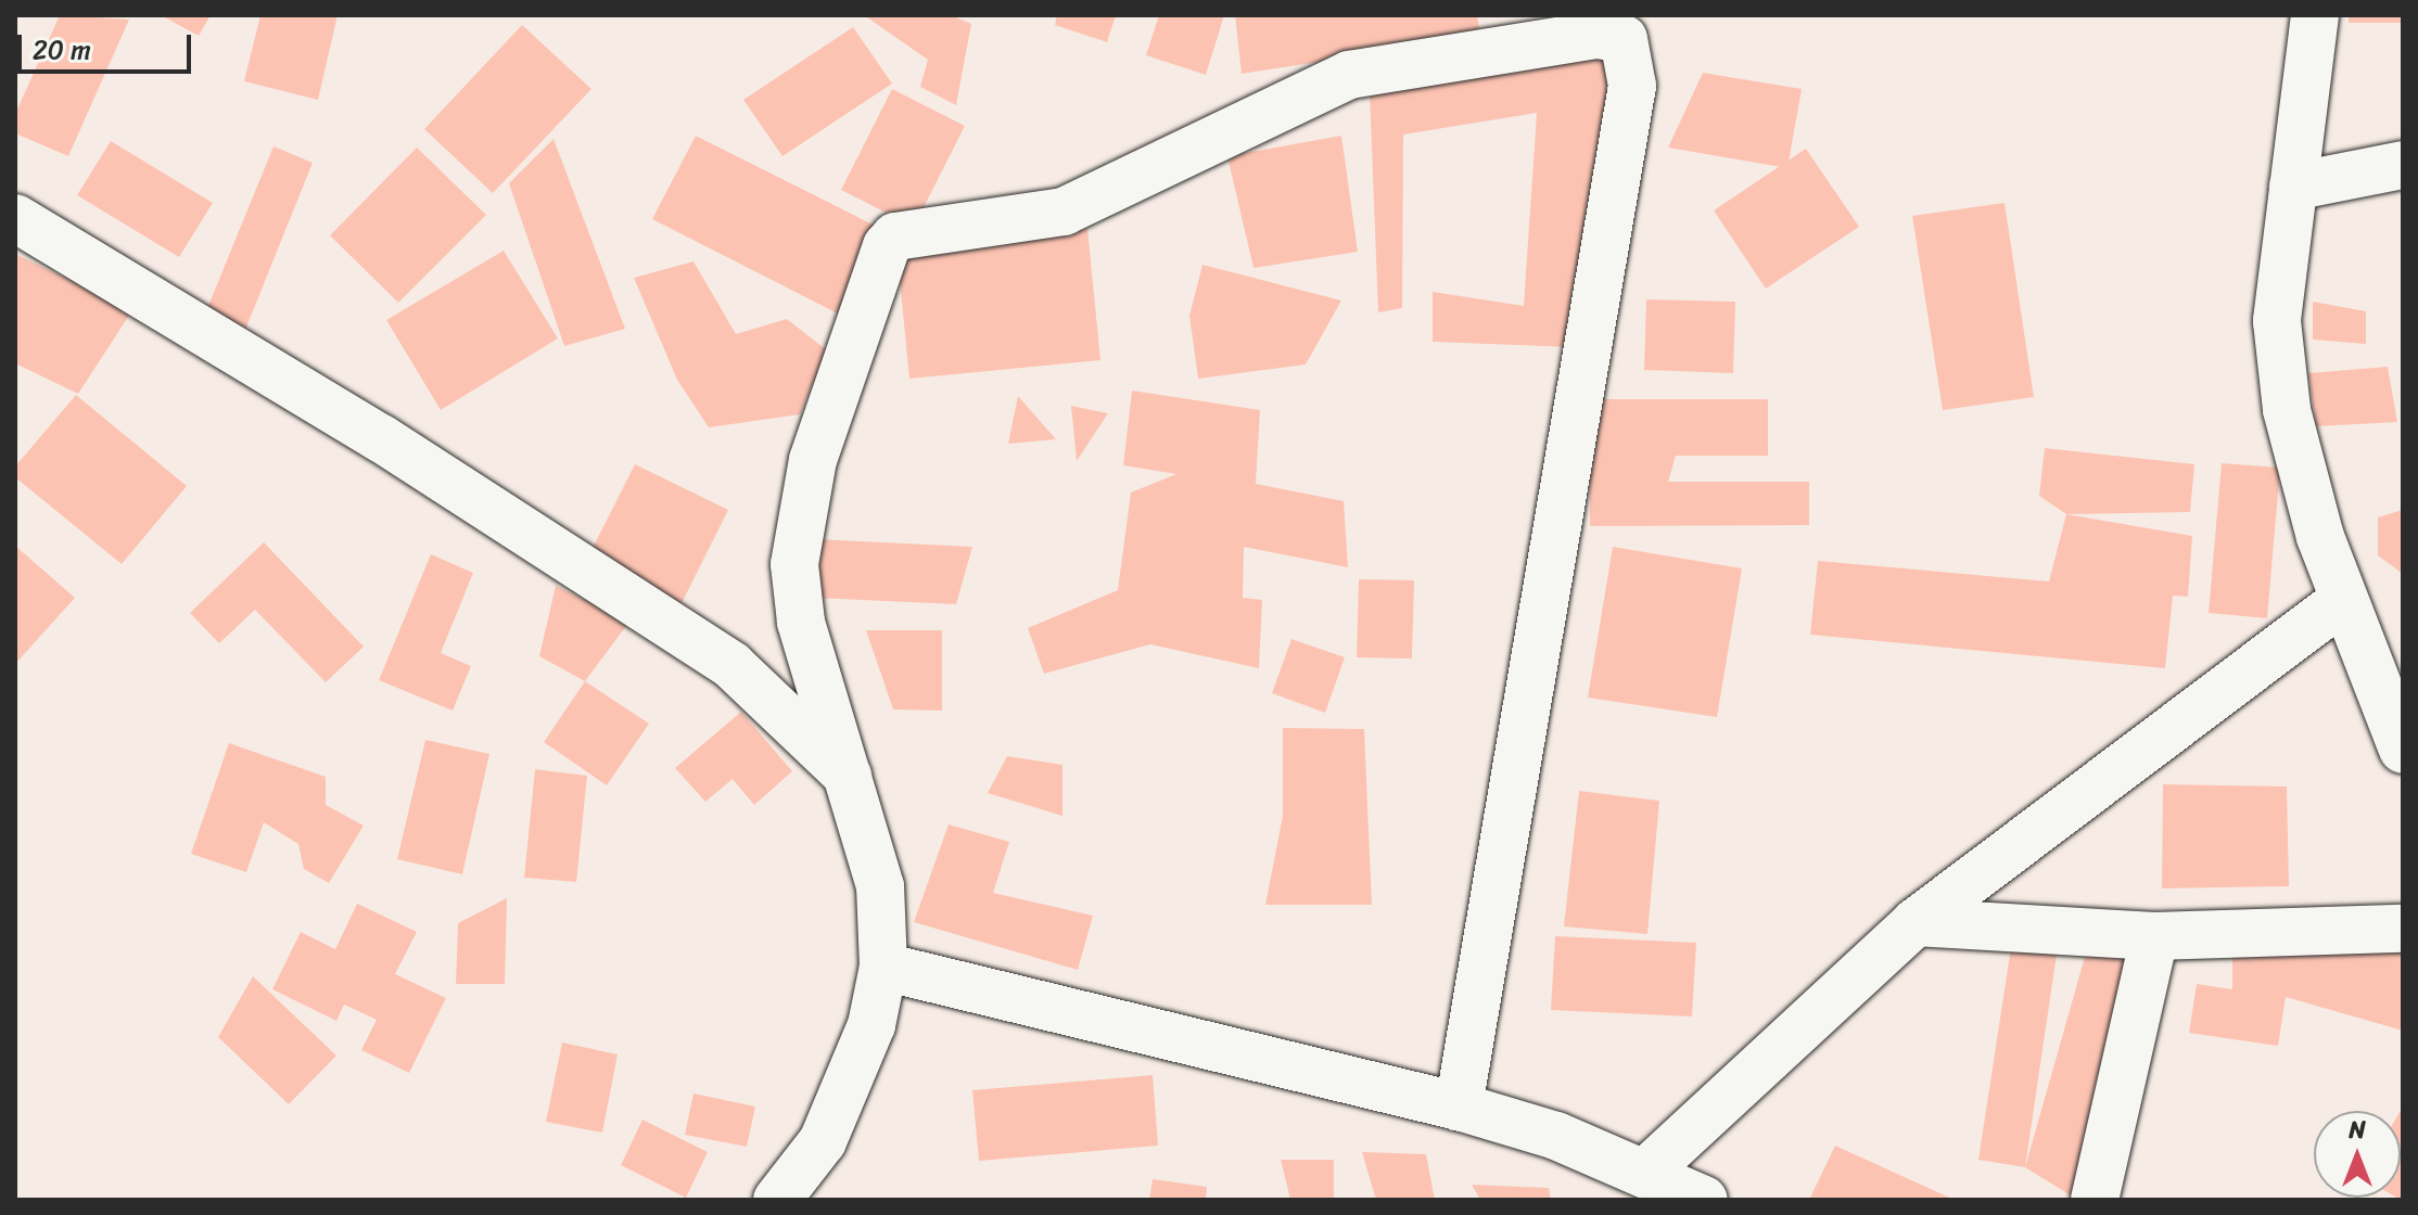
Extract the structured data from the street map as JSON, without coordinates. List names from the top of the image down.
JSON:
{
  "scale_bar": "20 m",
  "north": "top"
}
